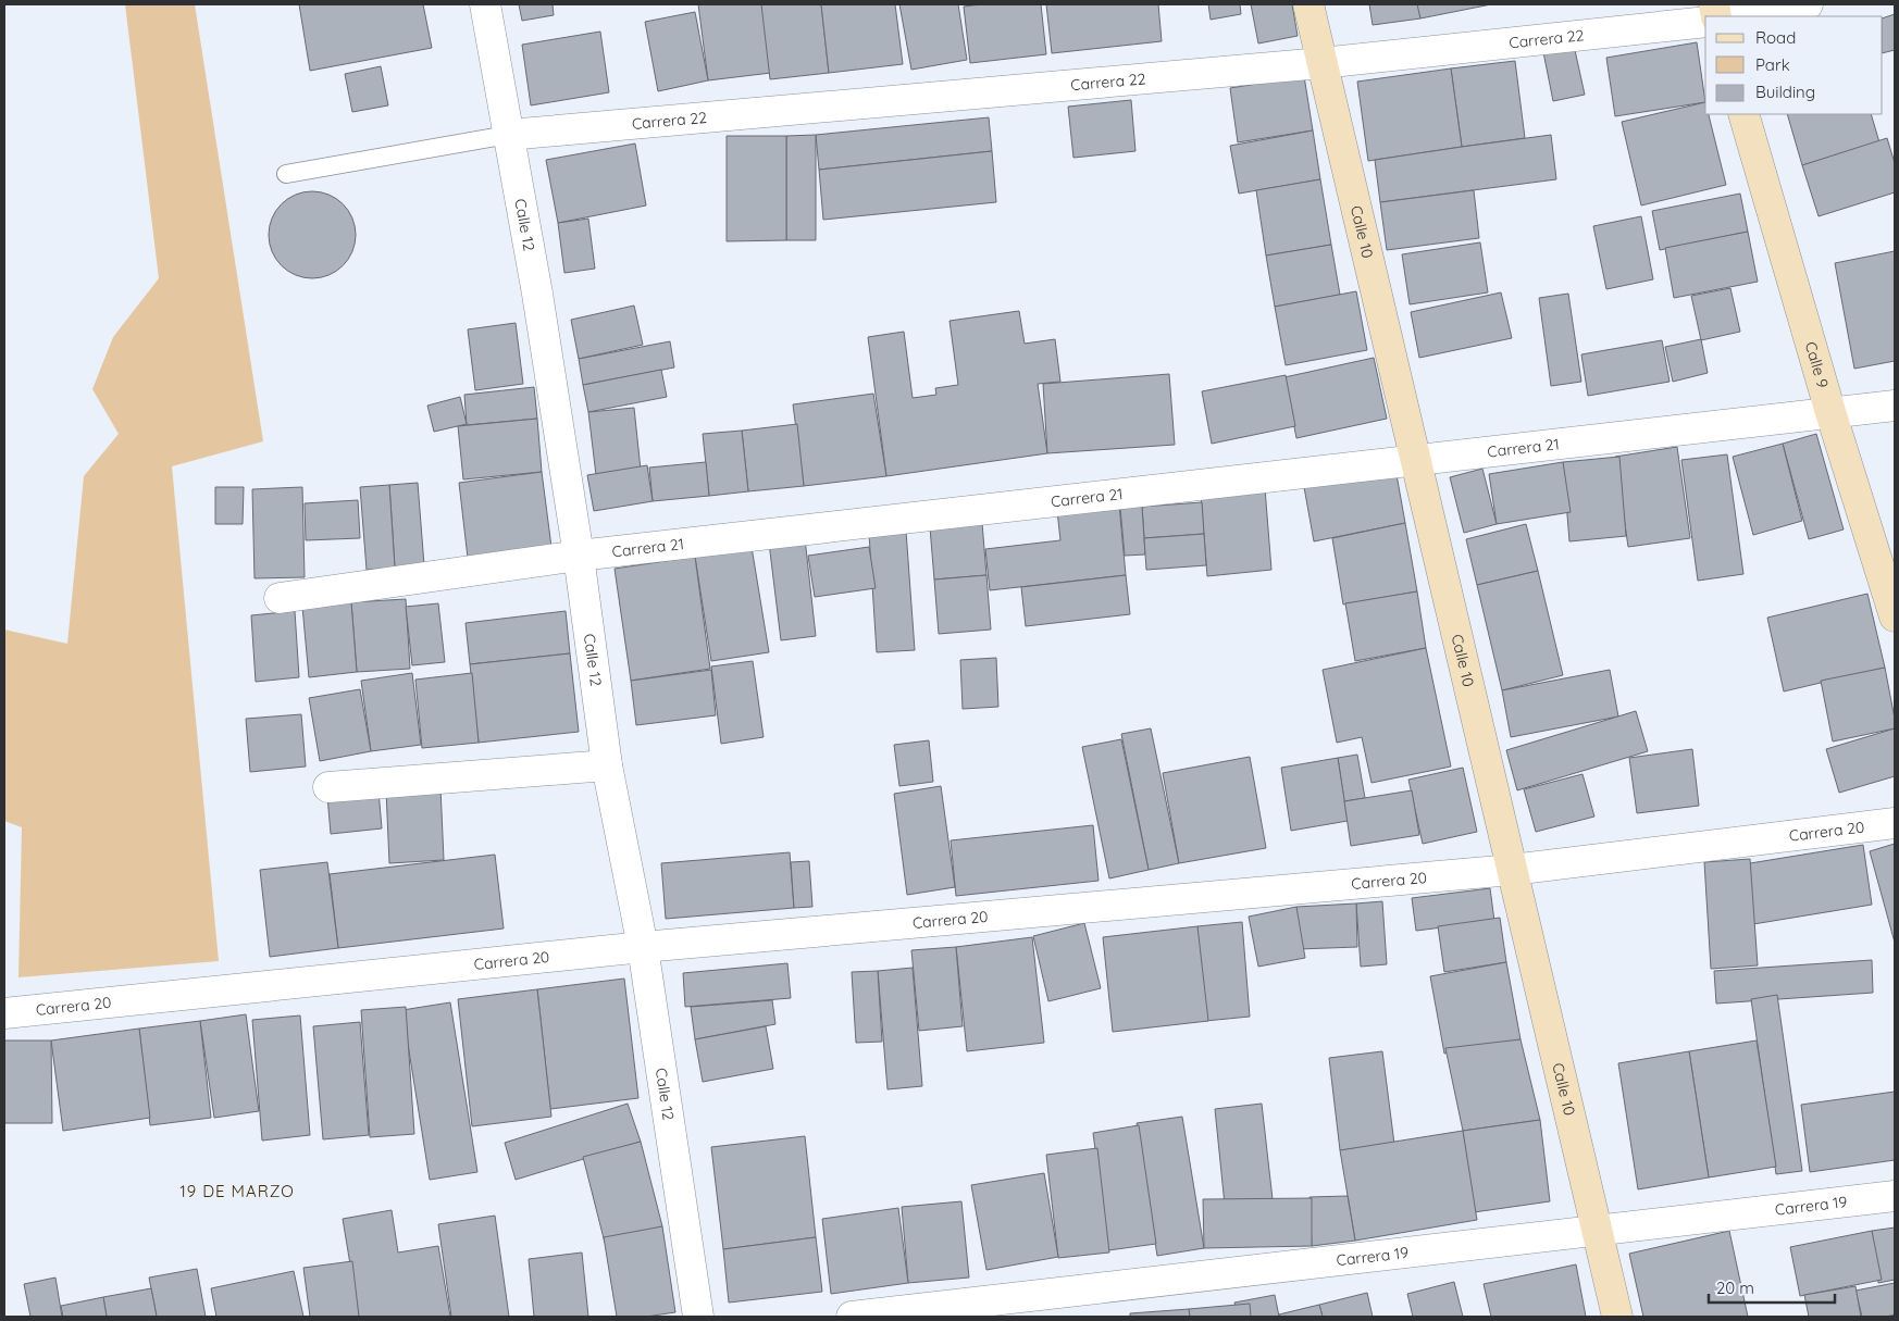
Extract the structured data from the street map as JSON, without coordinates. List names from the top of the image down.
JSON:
{
  "streets": {
    "main road": ["Calle 10", "Calle 9"],
    "street": [
      "Carrera 22",
      "Calle 12",
      "Carrera 21",
      "Carrera 20",
      "Carrera 19"
    ]
  },
  "crossings": [
    ["Carrera 22", "Calle 12"],
    ["Carrera 22", "Calle 10"],
    ["Calle 12", "Carrera 21"],
    ["Calle 12", "Carrera 20"],
    ["Calle 10", "Carrera 21"],
    ["Calle 10", "Carrera 20"],
    ["Calle 10", "Carrera 19"],
    ["Calle 9", "Carrera 21"]
  ],
  "districts": ["19 DE MARZO"],
  "legend": ["Road", "Park", "Building"],
  "scale_bar": "20 m"
}
